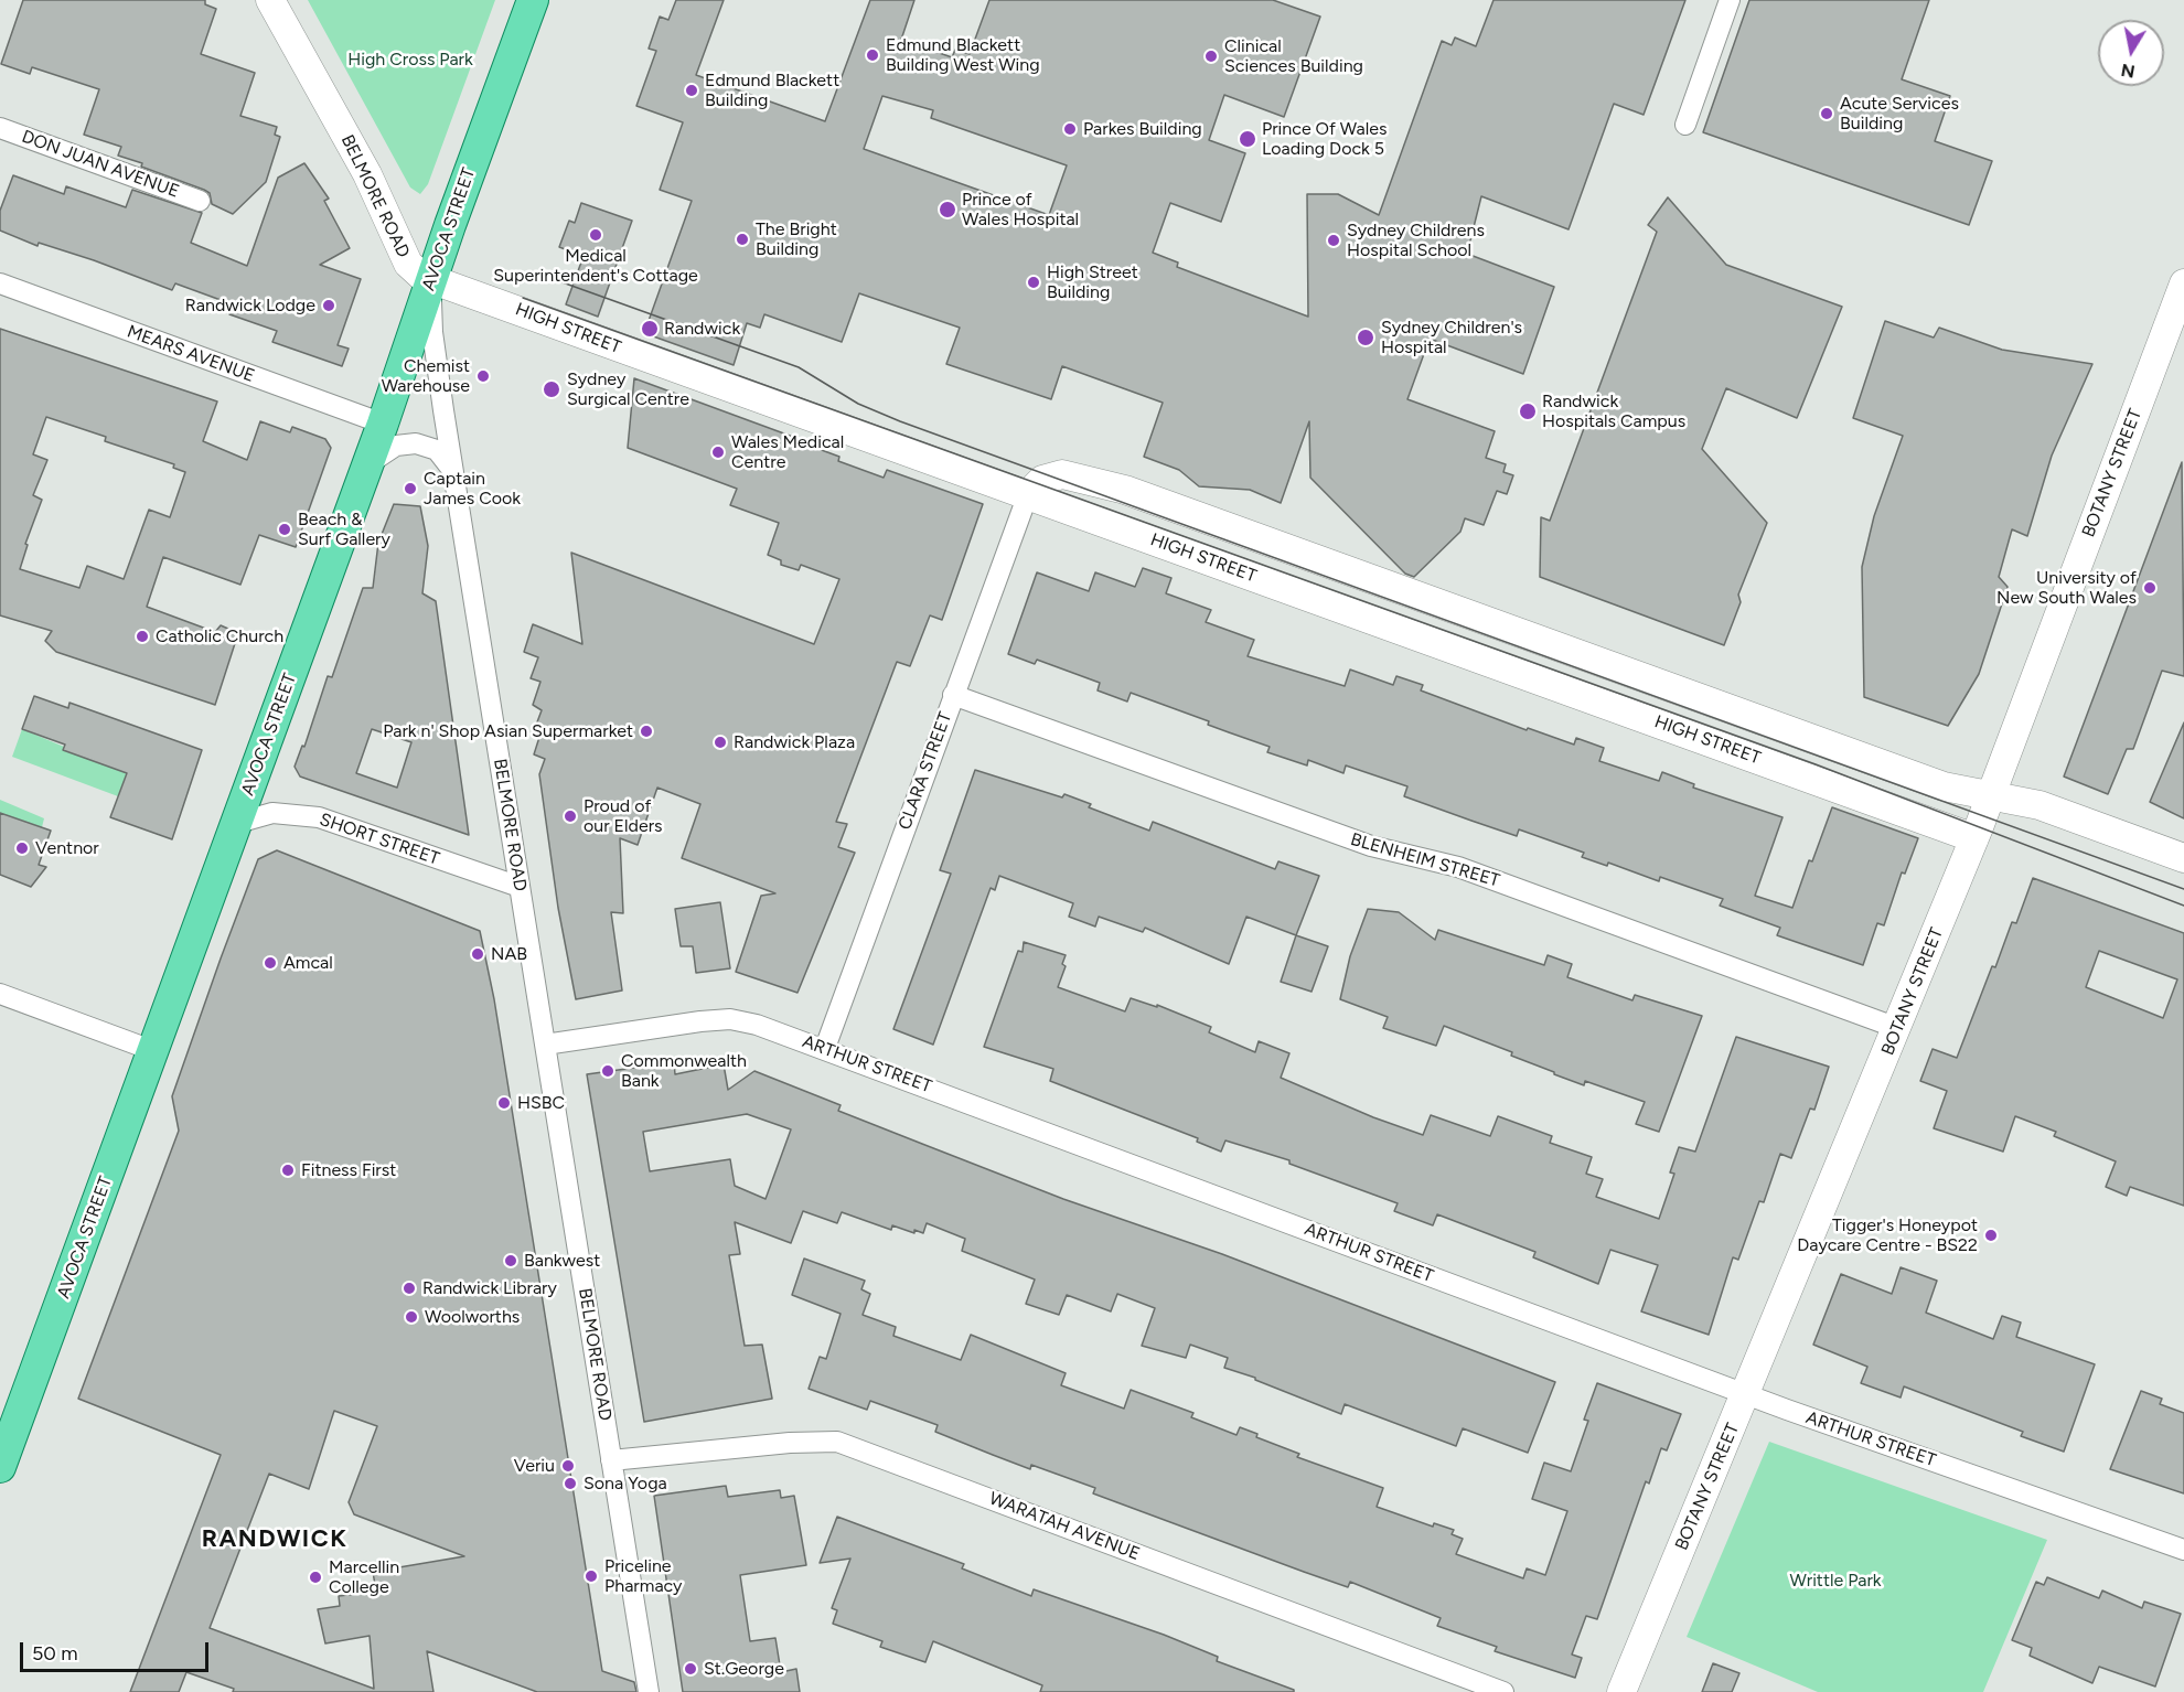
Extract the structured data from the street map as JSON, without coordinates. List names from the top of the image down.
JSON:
{
  "streets": {
    "main road": ["AVOCA STREET"],
    "street": [
      "DON JUAN AVENUE",
      "BELMORE ROAD",
      "HIGH STREET",
      "MEARS AVENUE",
      "BOTANY STREET",
      "CLARA STREET",
      "SHORT STREET",
      "BLENHEIM STREET",
      "ARTHUR STREET",
      "WARATAH AVENUE"
    ]
  },
  "crossings": [
    ["BELMORE ROAD", "AVOCA STREET"],
    ["BELMORE ROAD", "HIGH STREET"],
    ["BELMORE ROAD", "SHORT STREET"],
    ["BELMORE ROAD", "ARTHUR STREET"],
    ["BELMORE ROAD", "WARATAH AVENUE"],
    ["AVOCA STREET", "HIGH STREET"],
    ["AVOCA STREET", "MEARS AVENUE"],
    ["AVOCA STREET", "SHORT STREET"],
    ["HIGH STREET", "BOTANY STREET"],
    ["HIGH STREET", "CLARA STREET"],
    ["BOTANY STREET", "BLENHEIM STREET"],
    ["BOTANY STREET", "ARTHUR STREET"],
    ["CLARA STREET", "BLENHEIM STREET"],
    ["CLARA STREET", "ARTHUR STREET"]
  ],
  "districts": ["RANDWICK"],
  "parks": ["High Cross Park", "Writtle Park"],
  "places": [
    "Edmund Blackett Building West Wing",
    "Clinical Sciences Building",
    "Edmund Blackett Building",
    "Acute Services Building",
    "Parkes Building",
    "Prince Of Wales Loading Dock 5",
    "Prince of Wales Hospital",
    "Medical Superintendent's Cottage",
    "The Bright Building",
    "Sydney Childrens Hospital School",
    "High Street Building",
    "Randwick Lodge",
    "Randwick",
    "Sydney Children's Hospital",
    "Chemist Warehouse",
    "Sydney Surgical Centre",
    "Randwick Hospitals Campus",
    "Wales Medical Centre",
    "Captain James Cook",
    "Beach & Surf Gallery",
    "University of New South Wales",
    "Catholic Church",
    "Park n' Shop Asian Supermarket",
    "Randwick Plaza",
    "Proud of our Elders",
    "Ventnor",
    "NAB",
    "Amcal",
    "Commonwealth Bank",
    "HSBC",
    "Fitness First",
    "Tigger's Honeypot Daycare Centre - BS22",
    "Bankwest",
    "Randwick Library",
    "Woolworths",
    "Veriu",
    "Sona Yoga",
    "Priceline Pharmacy",
    "Marcellin College",
    "St.George"
  ],
  "scale_bar": "50 m",
  "north": "bottom"
}
